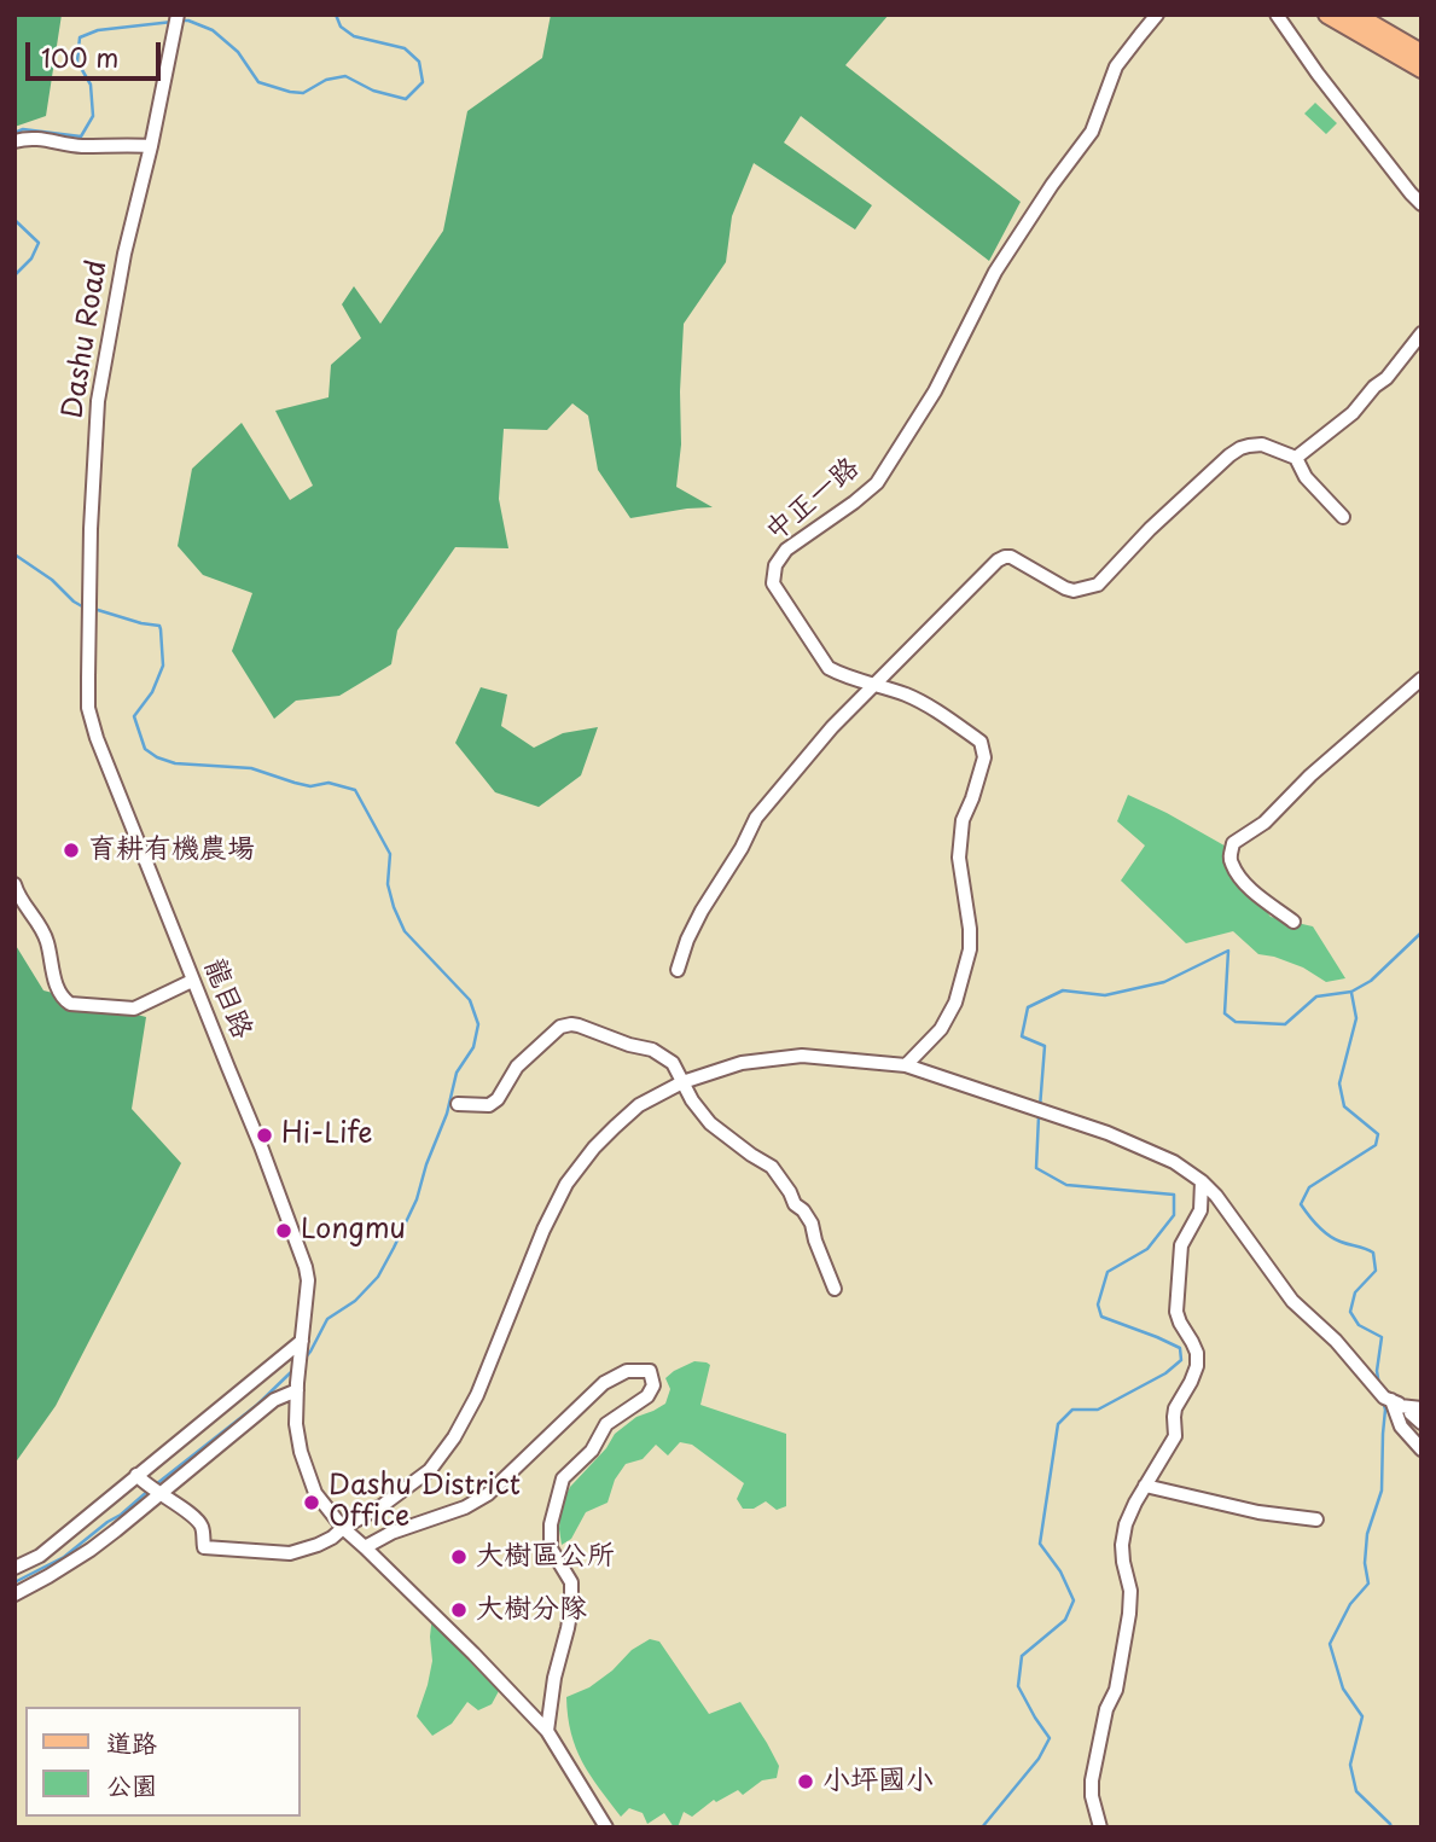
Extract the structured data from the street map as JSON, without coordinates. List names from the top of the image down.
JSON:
{
  "streets": {
    "street": ["Dashu Road", "中正一路", "龍目路"]
  },
  "crossings": [
    ["Dashu Road", "龍目路"]
  ],
  "places": [
    "育耕有機農場",
    "Hi-Life",
    "Longmu",
    "Dashu District Office",
    "大樹區公所",
    "大樹分隊",
    "小坪國小"
  ],
  "legend": ["道路", "公園"],
  "scale_bar": "100 m"
}
